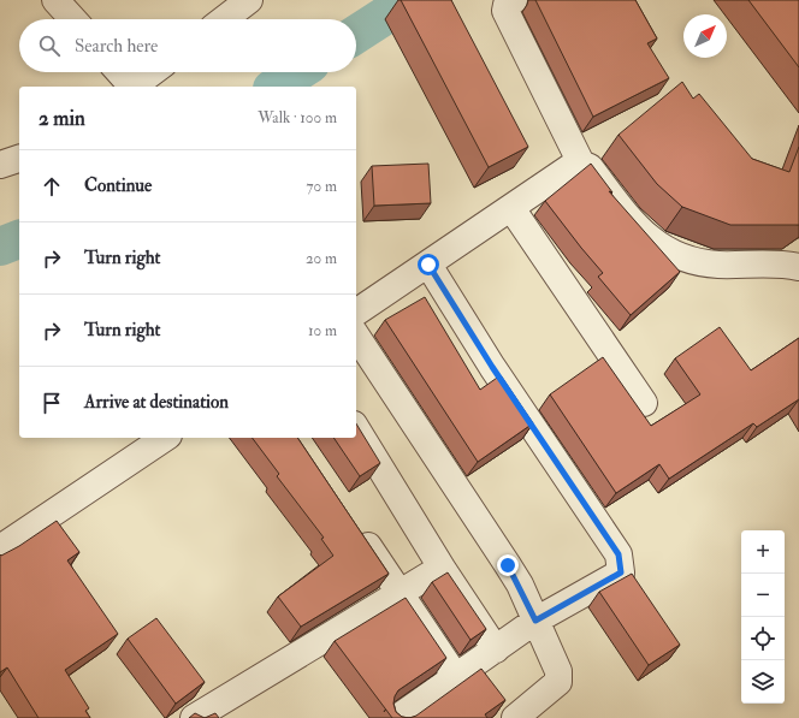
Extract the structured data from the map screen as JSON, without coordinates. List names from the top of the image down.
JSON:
{
  "north": "top right",
  "page": {
    "search": "Search here",
    "heading": ["2 min", "Walk · 100 m"],
    "list": [
      ["Continue", "70 m"],
      ["Turn right", "20 m"],
      ["Turn right", "10 m"],
      "Arrive at destination"
    ],
    "map_buttons": ["+", "−"]
  }
}
